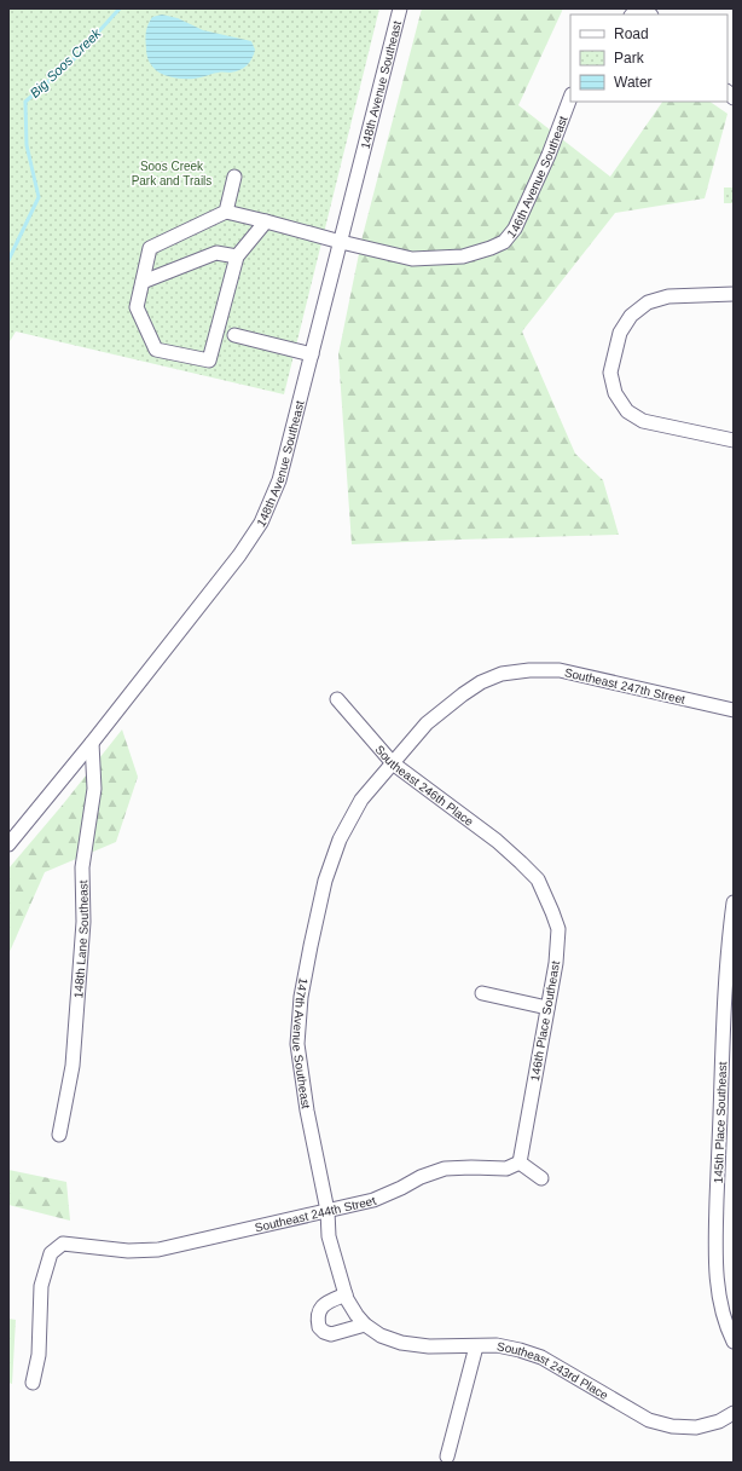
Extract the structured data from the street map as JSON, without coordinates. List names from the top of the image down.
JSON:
{
  "streets": {
    "street": [
      "148th Avenue Southeast",
      "146th Avenue Southeast",
      "Southeast 247th Street",
      "Southeast 246th Place",
      "148th Lane Southeast",
      "146th Place Southeast",
      "147th Avenue Southeast",
      "145th Place Southeast",
      "Southeast 244th Street",
      "Southeast 243rd Place"
    ]
  },
  "crossings": [
    ["148th Avenue Southeast", "146th Avenue Southeast"],
    ["148th Avenue Southeast", "148th Lane Southeast"],
    ["Southeast 247th Street", "147th Avenue Southeast"],
    ["Southeast 246th Place", "146th Place Southeast"],
    ["Southeast 246th Place", "147th Avenue Southeast"],
    ["146th Place Southeast", "Southeast 244th Street"],
    ["147th Avenue Southeast", "Southeast 244th Street"],
    ["147th Avenue Southeast", "Southeast 243rd Place"]
  ],
  "water": ["Big Soos Creek"],
  "parks": ["Soos Creek Park and Trails"],
  "legend": ["Road", "Park", "Water"]
}
